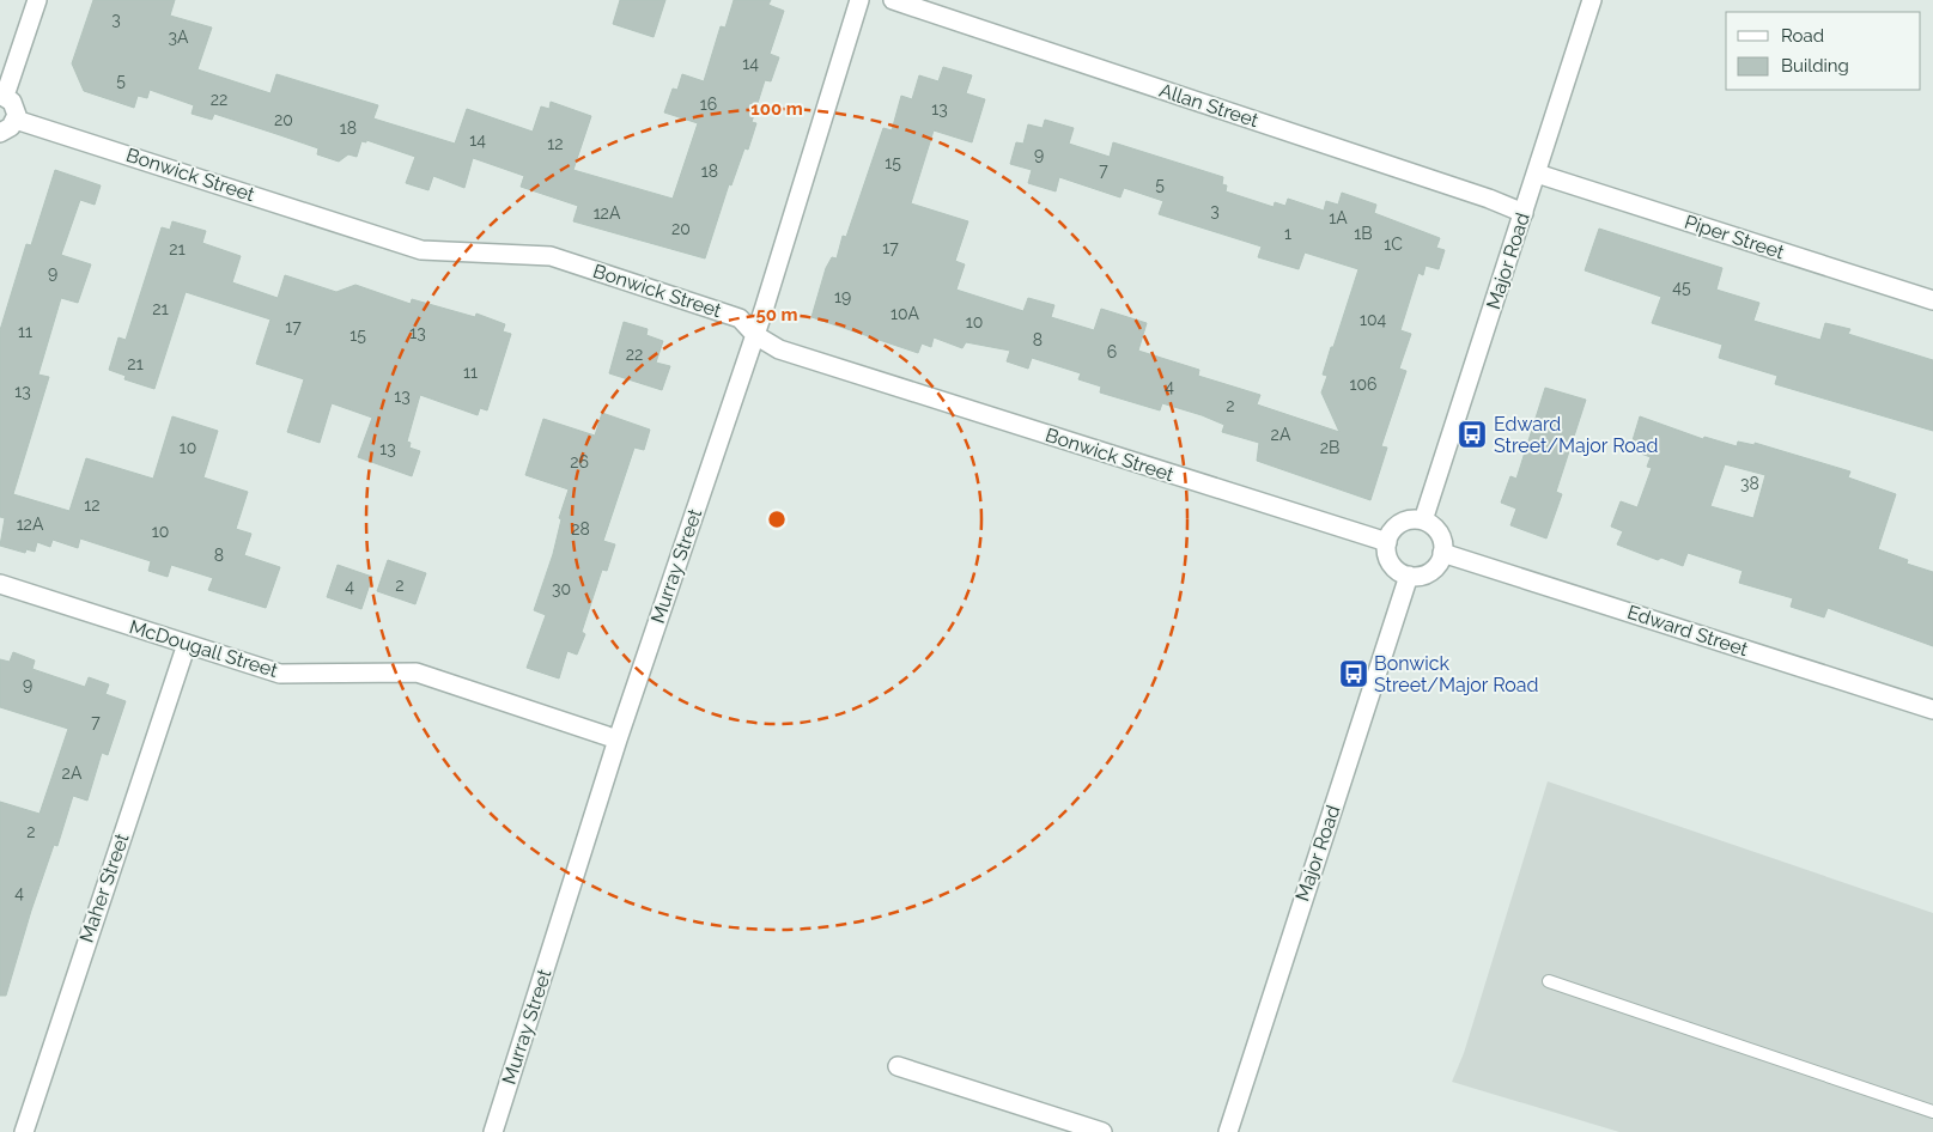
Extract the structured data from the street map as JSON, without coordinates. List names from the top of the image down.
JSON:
{
  "streets": {
    "street": [
      "Allan Street",
      "Bonwick Street",
      "Piper Street",
      "Major Road",
      "Murray Street",
      "Edward Street",
      "McDougall Street",
      "Maher Street"
    ]
  },
  "crossings": [
    ["Allan Street", "Major Road"],
    ["Bonwick Street", "Major Road"],
    ["Bonwick Street", "Murray Street"],
    ["Bonwick Street", "Edward Street"],
    ["Piper Street", "Major Road"],
    ["Major Road", "Edward Street"],
    ["Murray Street", "McDougall Street"],
    ["McDougall Street", "Maher Street"]
  ],
  "places": {
    "bus stop": ["Edward Street/Major Road", "Bonwick Street/Major Road"]
  },
  "house_numbers": [
    "3",
    "3A",
    "14",
    "5",
    "22",
    "16",
    "13",
    "20",
    "18",
    "14",
    "12",
    "9",
    "15",
    "7",
    "18",
    "5",
    "3",
    "12A",
    "1A",
    "20",
    "1",
    "1B",
    "1C",
    "17",
    "21",
    "9",
    "45",
    "19",
    "21",
    "10A",
    "104",
    "10",
    "17",
    "11",
    "13",
    "15",
    "8",
    "6",
    "22",
    "21",
    "11",
    "106",
    "4",
    "13",
    "13",
    "2",
    "2A",
    "10",
    "2B",
    "13",
    "26",
    "38",
    "12",
    "12A",
    "28",
    "10",
    "8",
    "2",
    "4",
    "30",
    "9",
    "7",
    "2A",
    "2",
    "4"
  ],
  "legend": ["Road", "Building"],
  "rings": ["100 m", "50 m"]
}
